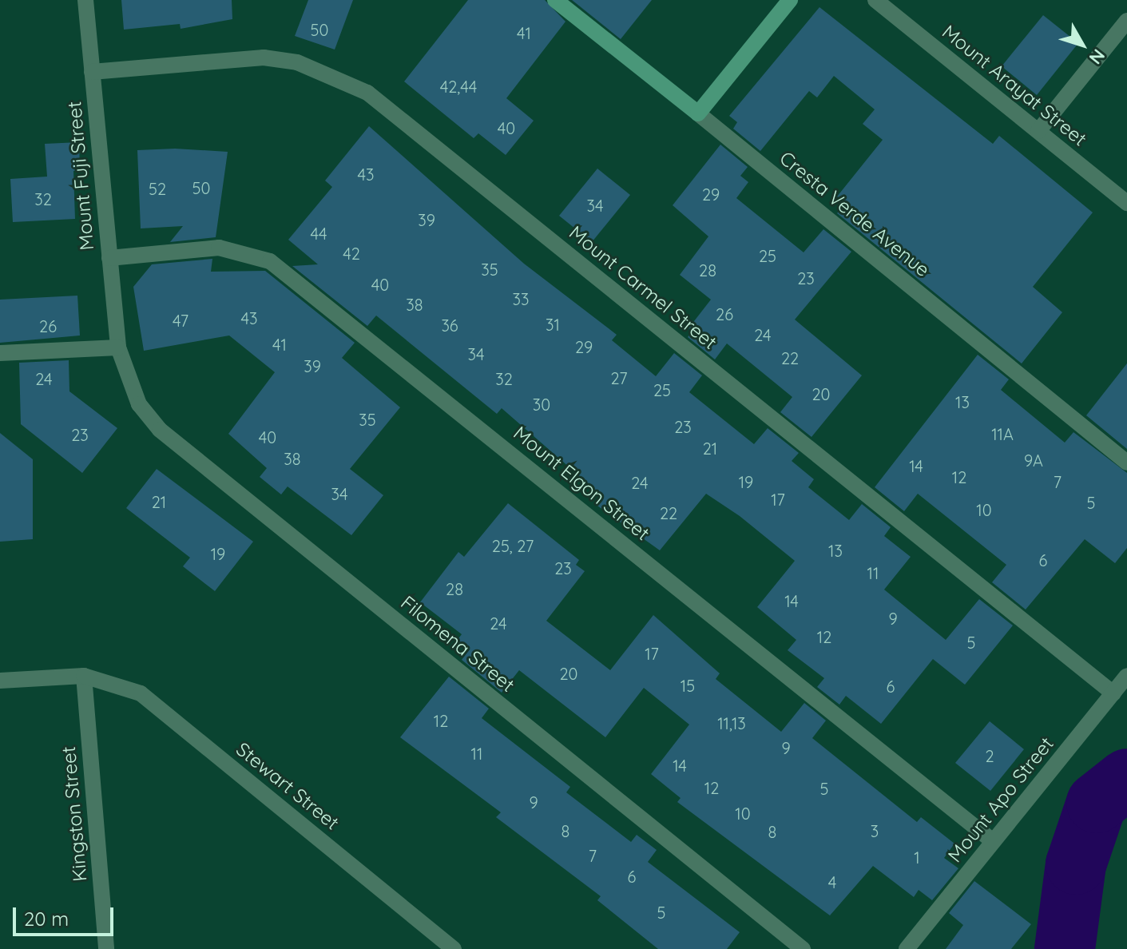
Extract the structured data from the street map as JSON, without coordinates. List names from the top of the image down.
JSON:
{
  "streets": {
    "street": [
      "Mount Arayat Street",
      "Mount Fuji Street",
      "Cresta Verde Avenue",
      "Mount Carmel Street",
      "Mount Elgon Street",
      "Filomena Street",
      "Stewart Street",
      "Mount Apo Street",
      "Kingston Street"
    ]
  },
  "crossings": [
    ["Mount Fuji Street", "Mount Carmel Street"],
    ["Mount Fuji Street", "Mount Elgon Street"],
    ["Mount Fuji Street", "Filomena Street"],
    ["Mount Carmel Street", "Mount Apo Street"],
    ["Mount Elgon Street", "Mount Apo Street"],
    ["Stewart Street", "Kingston Street"]
  ],
  "house_numbers": [
    "50",
    "41",
    "42,44",
    "40",
    "43",
    "50",
    "52",
    "29",
    "32",
    "34",
    "39",
    "44",
    "42",
    "25",
    "35",
    "28",
    "23",
    "40",
    "33",
    "38",
    "26",
    "43",
    "47",
    "31",
    "36",
    "26",
    "24",
    "41",
    "29",
    "34",
    "22",
    "39",
    "27",
    "24",
    "32",
    "25",
    "20",
    "13",
    "30",
    "35",
    "23",
    "11A",
    "23",
    "40",
    "21",
    "38",
    "9A",
    "14",
    "12",
    "19",
    "7",
    "24",
    "34",
    "17",
    "21",
    "5",
    "10",
    "22",
    "25, 27",
    "13",
    "19",
    "6",
    "23",
    "11",
    "28",
    "14",
    "9",
    "24",
    "12",
    "5",
    "17",
    "20",
    "15",
    "6",
    "12",
    "11,13",
    "9",
    "11",
    "2",
    "14",
    "12",
    "5",
    "9",
    "10",
    "8",
    "3",
    "8",
    "7",
    "1",
    "6",
    "4",
    "5"
  ],
  "scale_bar": "20 m",
  "north": "bottom right"
}
